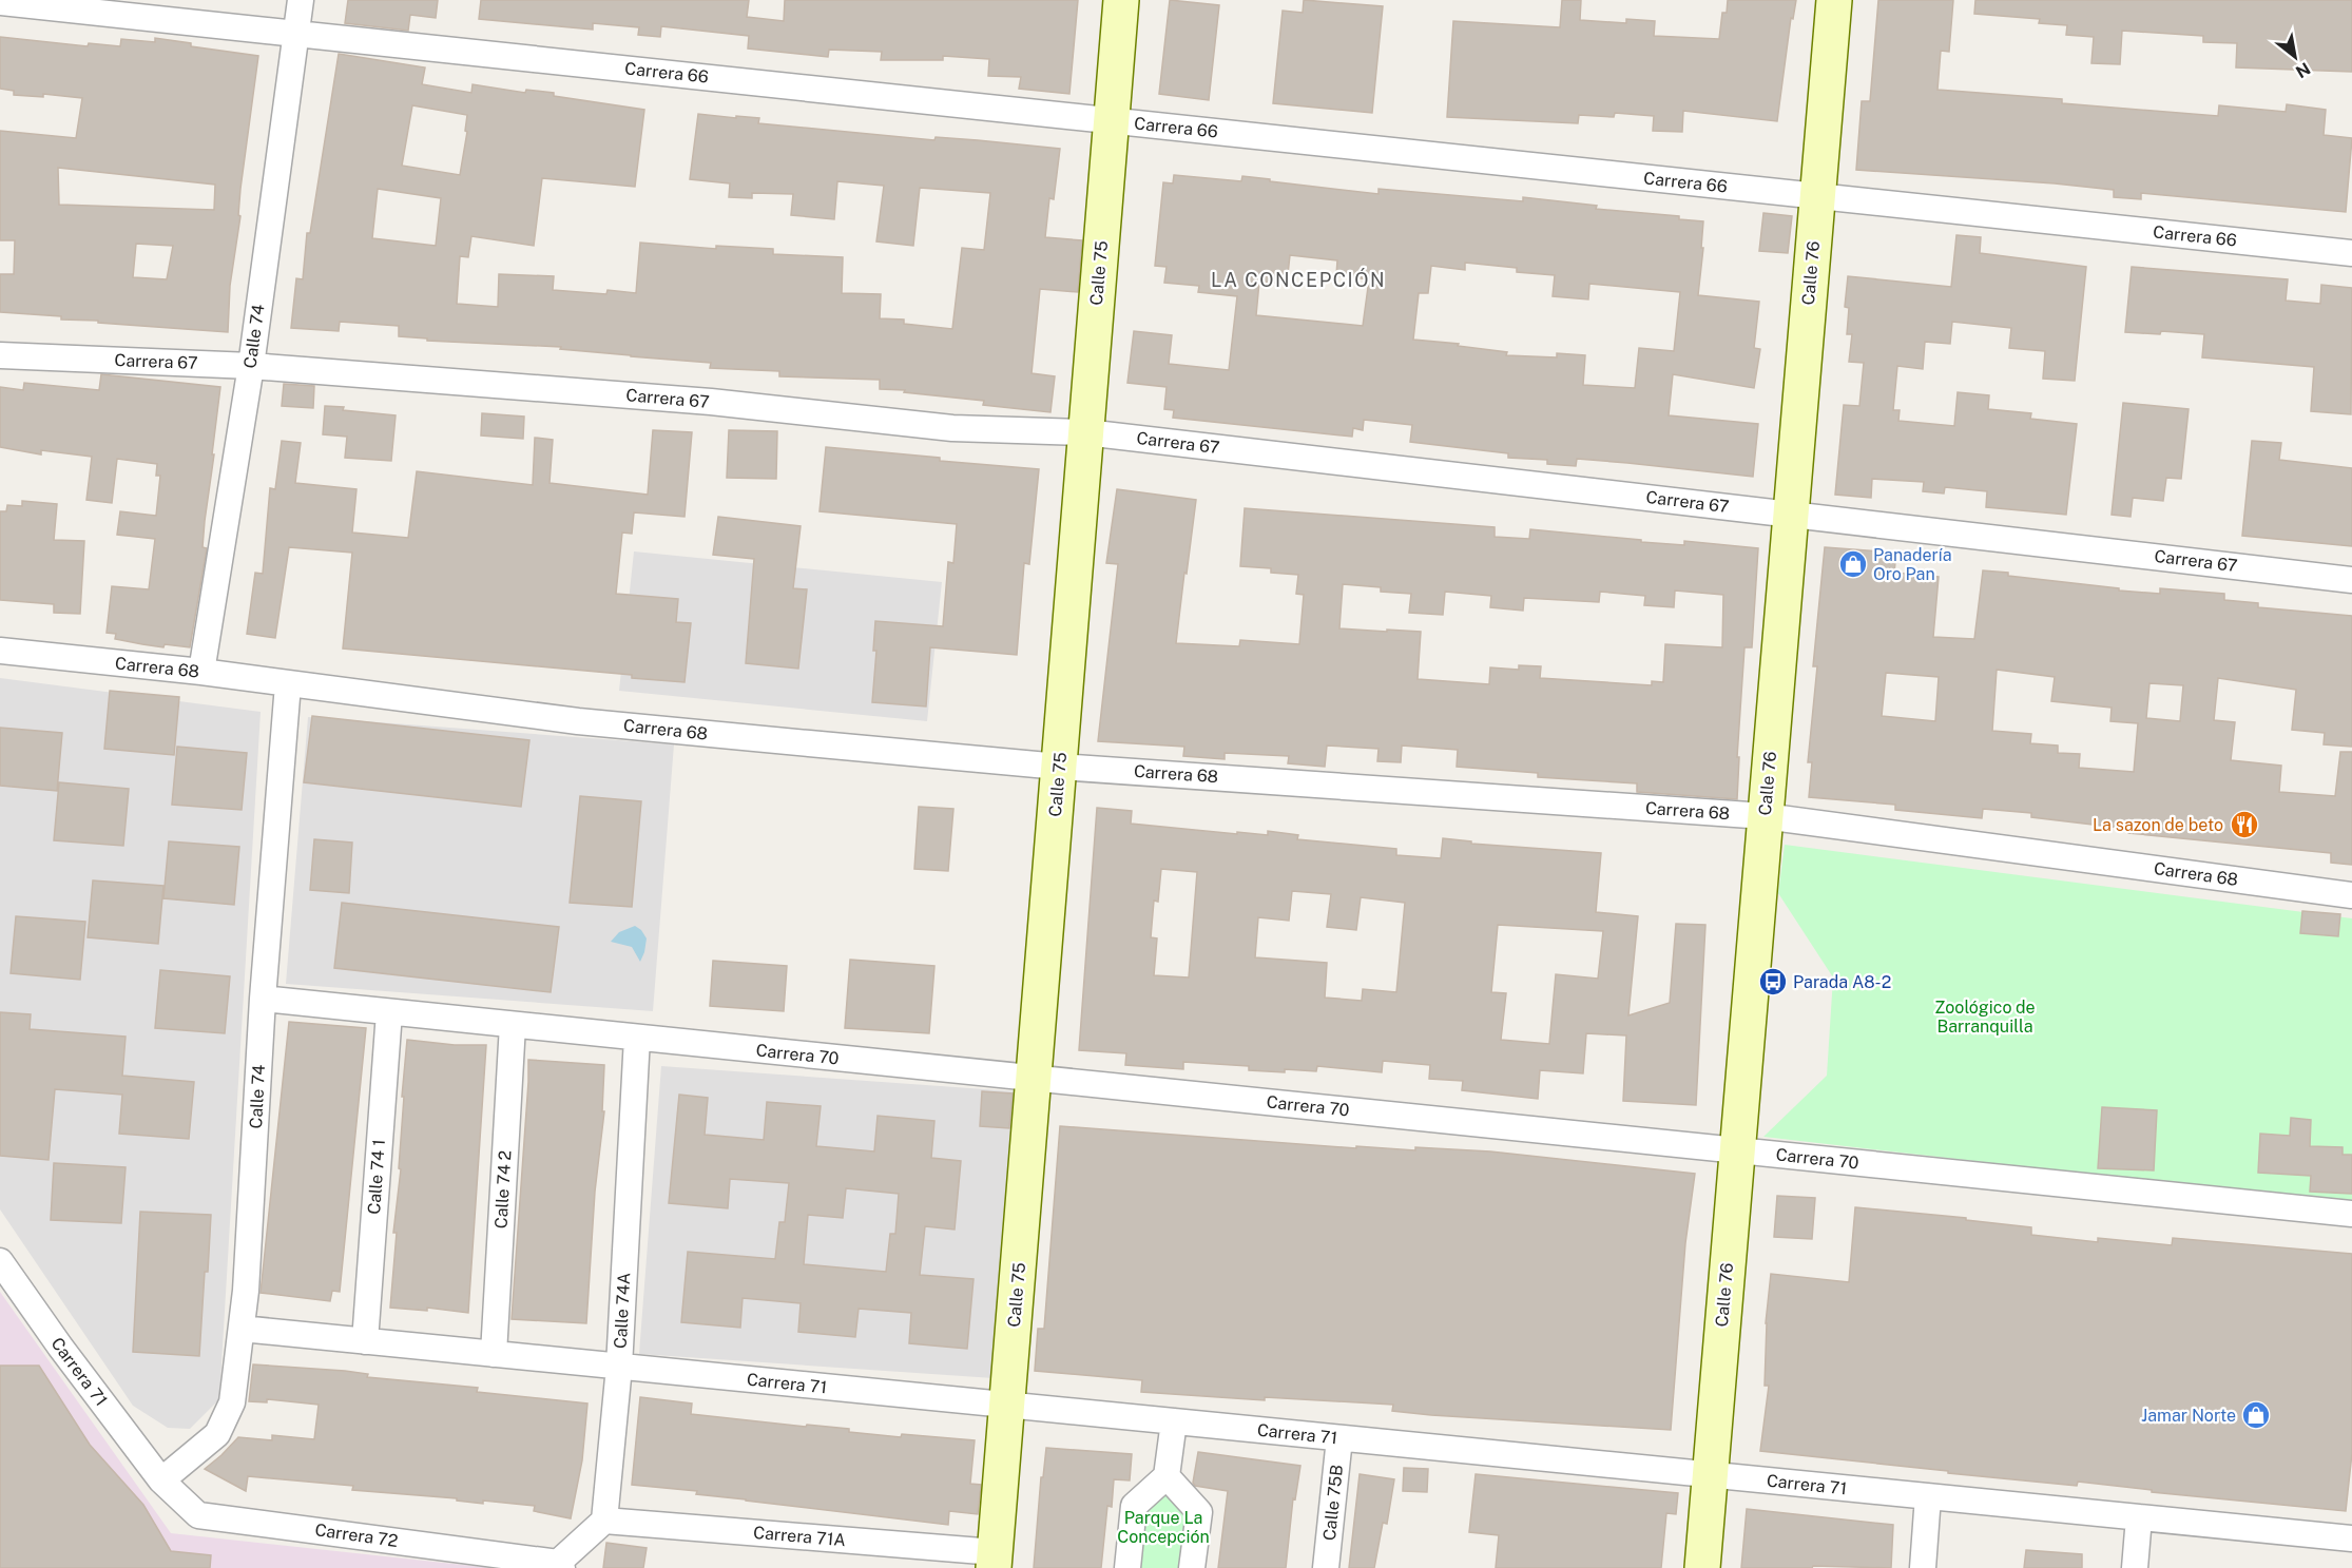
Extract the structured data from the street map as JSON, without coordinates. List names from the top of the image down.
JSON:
{
  "streets": {
    "street": [
      "Carrera 66",
      "Calle 75",
      "Calle 76",
      "Calle 74",
      "Carrera 67",
      "Carrera 68",
      "Carrera 70",
      "Calle 74 1",
      "Calle 74 2",
      "Calle 74A",
      "Carrera 71",
      "Calle 75B",
      "Carrera 72",
      "Carrera 71A"
    ]
  },
  "crossings": [
    ["Carrera 66", "Calle 75"],
    ["Carrera 66", "Calle 76"],
    ["Carrera 66", "Calle 74"],
    ["Calle 75", "Carrera 67"],
    ["Calle 75", "Carrera 68"],
    ["Calle 75", "Carrera 70"],
    ["Calle 75", "Carrera 71"],
    ["Calle 75", "Carrera 71A"],
    ["Calle 76", "Carrera 67"],
    ["Calle 76", "Carrera 68"],
    ["Calle 76", "Carrera 70"],
    ["Calle 76", "Carrera 71"],
    ["Calle 74", "Carrera 67"],
    ["Calle 74", "Carrera 68"],
    ["Calle 74", "Carrera 70"],
    ["Calle 74", "Carrera 71"],
    ["Calle 74", "Carrera 72"],
    ["Carrera 70", "Calle 74 1"],
    ["Carrera 70", "Calle 74 2"],
    ["Carrera 70", "Calle 74A"],
    ["Calle 74 1", "Carrera 71"],
    ["Calle 74 2", "Carrera 71"],
    ["Calle 74A", "Carrera 71"],
    ["Calle 74A", "Carrera 71A"],
    ["Carrera 71", "Calle 75B"],
    ["Carrera 71", "Carrera 72"]
  ],
  "districts": ["LA CONCEPCIÓN"],
  "parks": ["Zoológico de Barranquilla", "Parque La Concepción"],
  "places": {
    "shop": ["Panadería Oro Pan", "Jamar Norte"],
    "restaurant": ["La sazon de beto"],
    "bus stop": ["Parada A8-2"]
  },
  "north": "bottom right"
}
